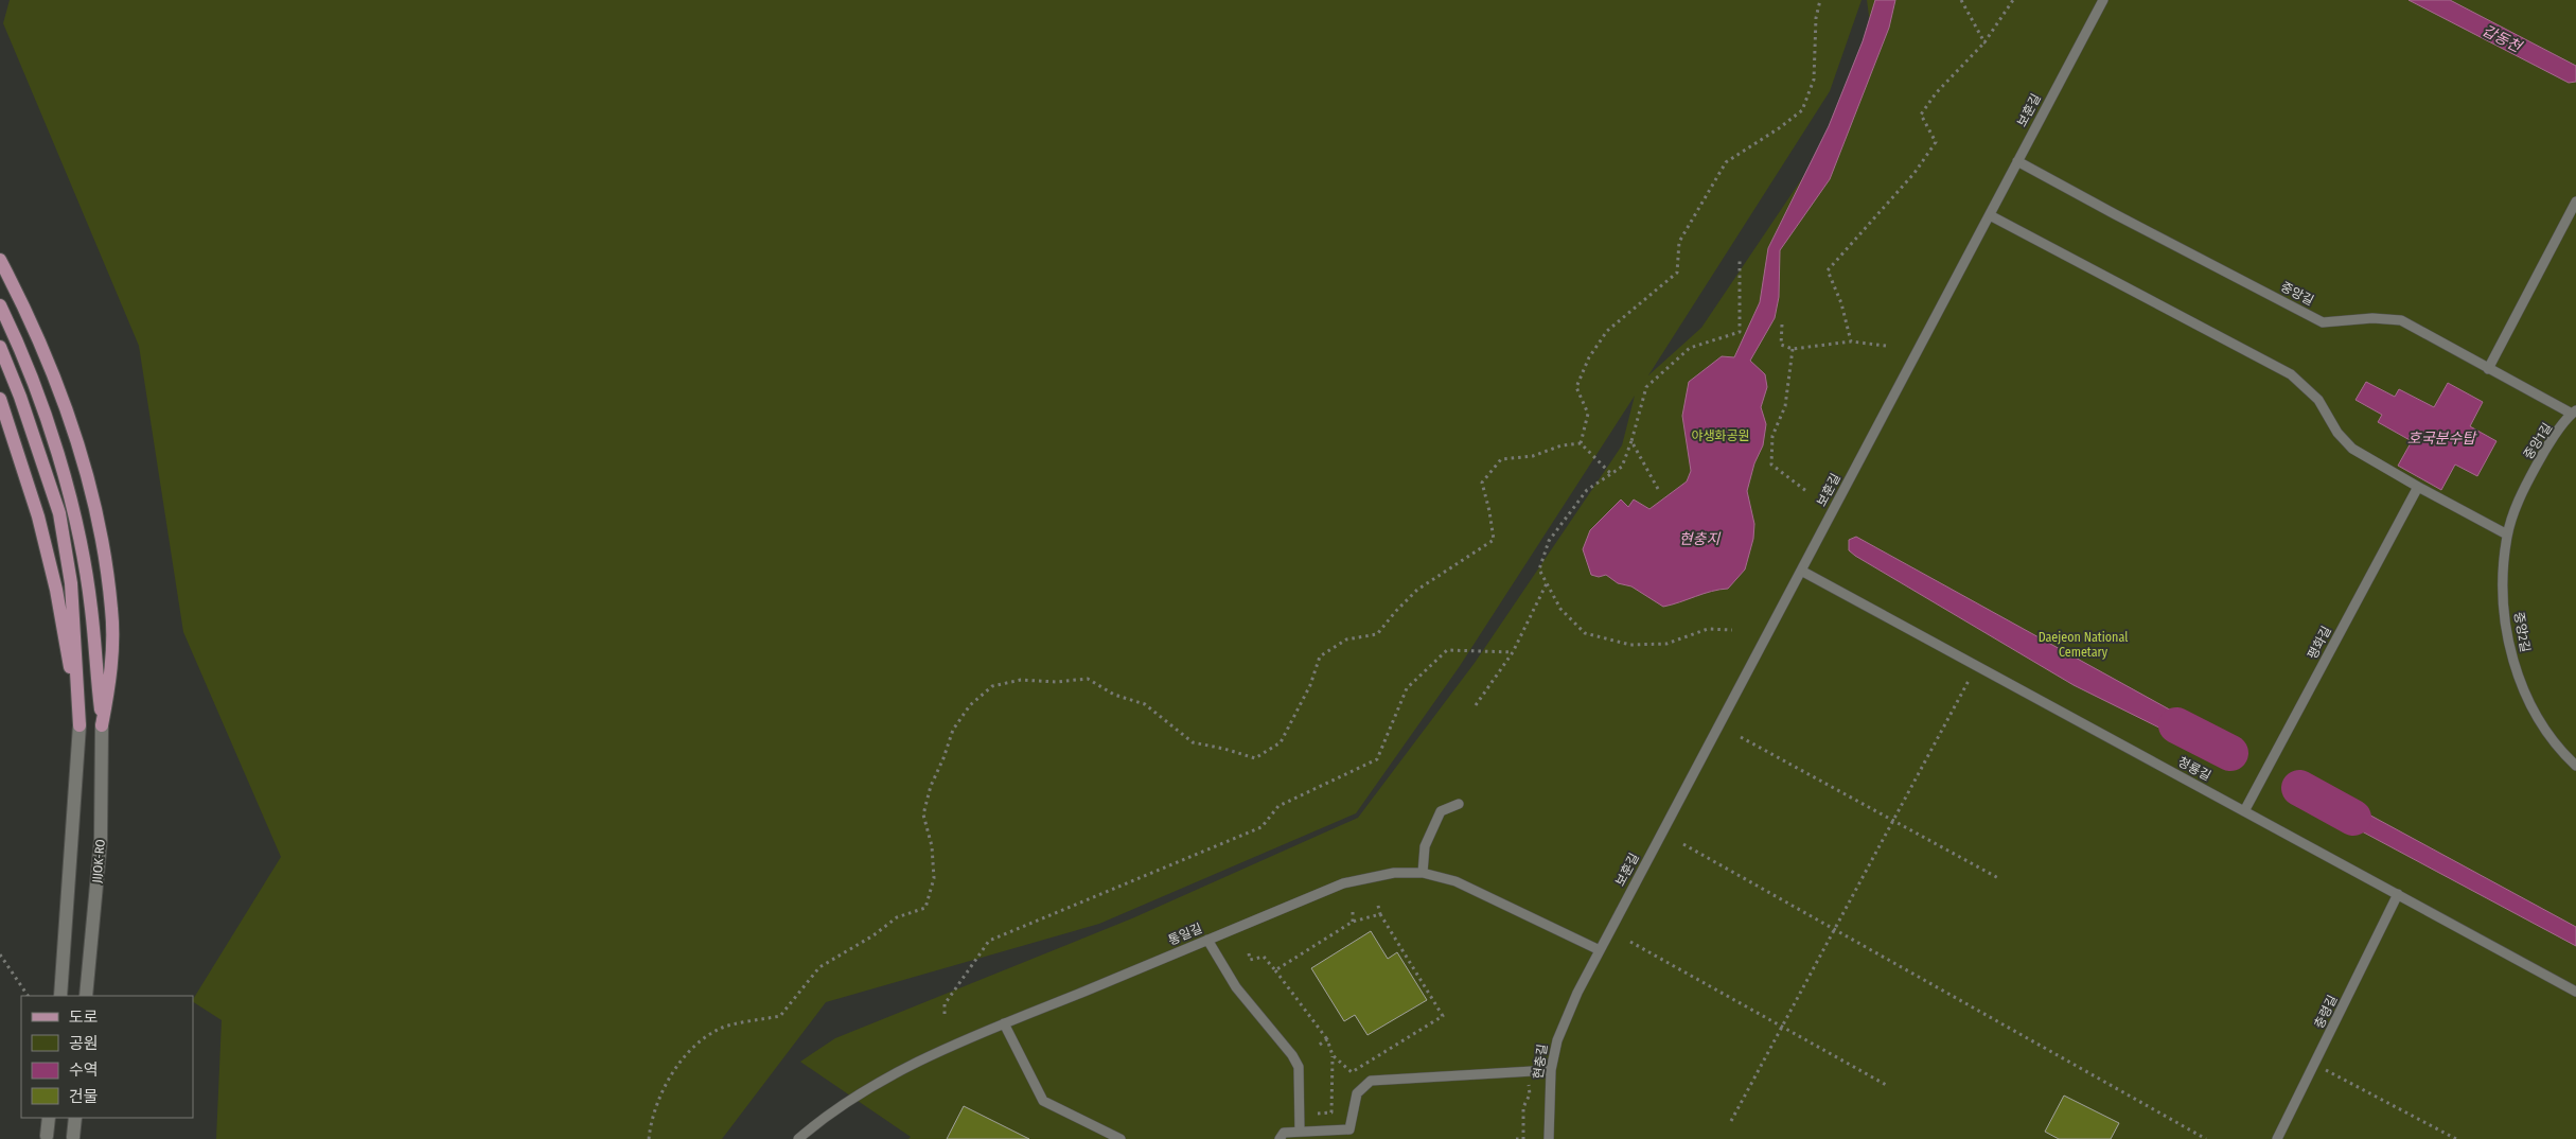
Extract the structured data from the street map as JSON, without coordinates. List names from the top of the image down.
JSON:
{
  "streets": {
    "street": ["JIJOK-RO"],
    "lane": [
      "보훈길",
      "중앙길",
      "중앙1길",
      "중앙2길",
      "평화길",
      "청룡길",
      "통일길",
      "충령길",
      "현충길"
    ]
  },
  "crossings": [
    ["보훈길", "중앙길"],
    ["보훈길", "청룡길"],
    ["보훈길", "통일길"],
    ["보훈길", "현충길"],
    ["중앙길", "중앙1길"],
    ["중앙1길", "중앙2길"],
    ["평화길", "청룡길"],
    ["청룡길", "충령길"]
  ],
  "water": ["갑동천", "호국분수탑", "현충지"],
  "parks": ["야생화공원", "Daejeon National Cemetary"],
  "legend": [
    "도로",
    "공원",
    "수역",
    "건물"
  ]
}
